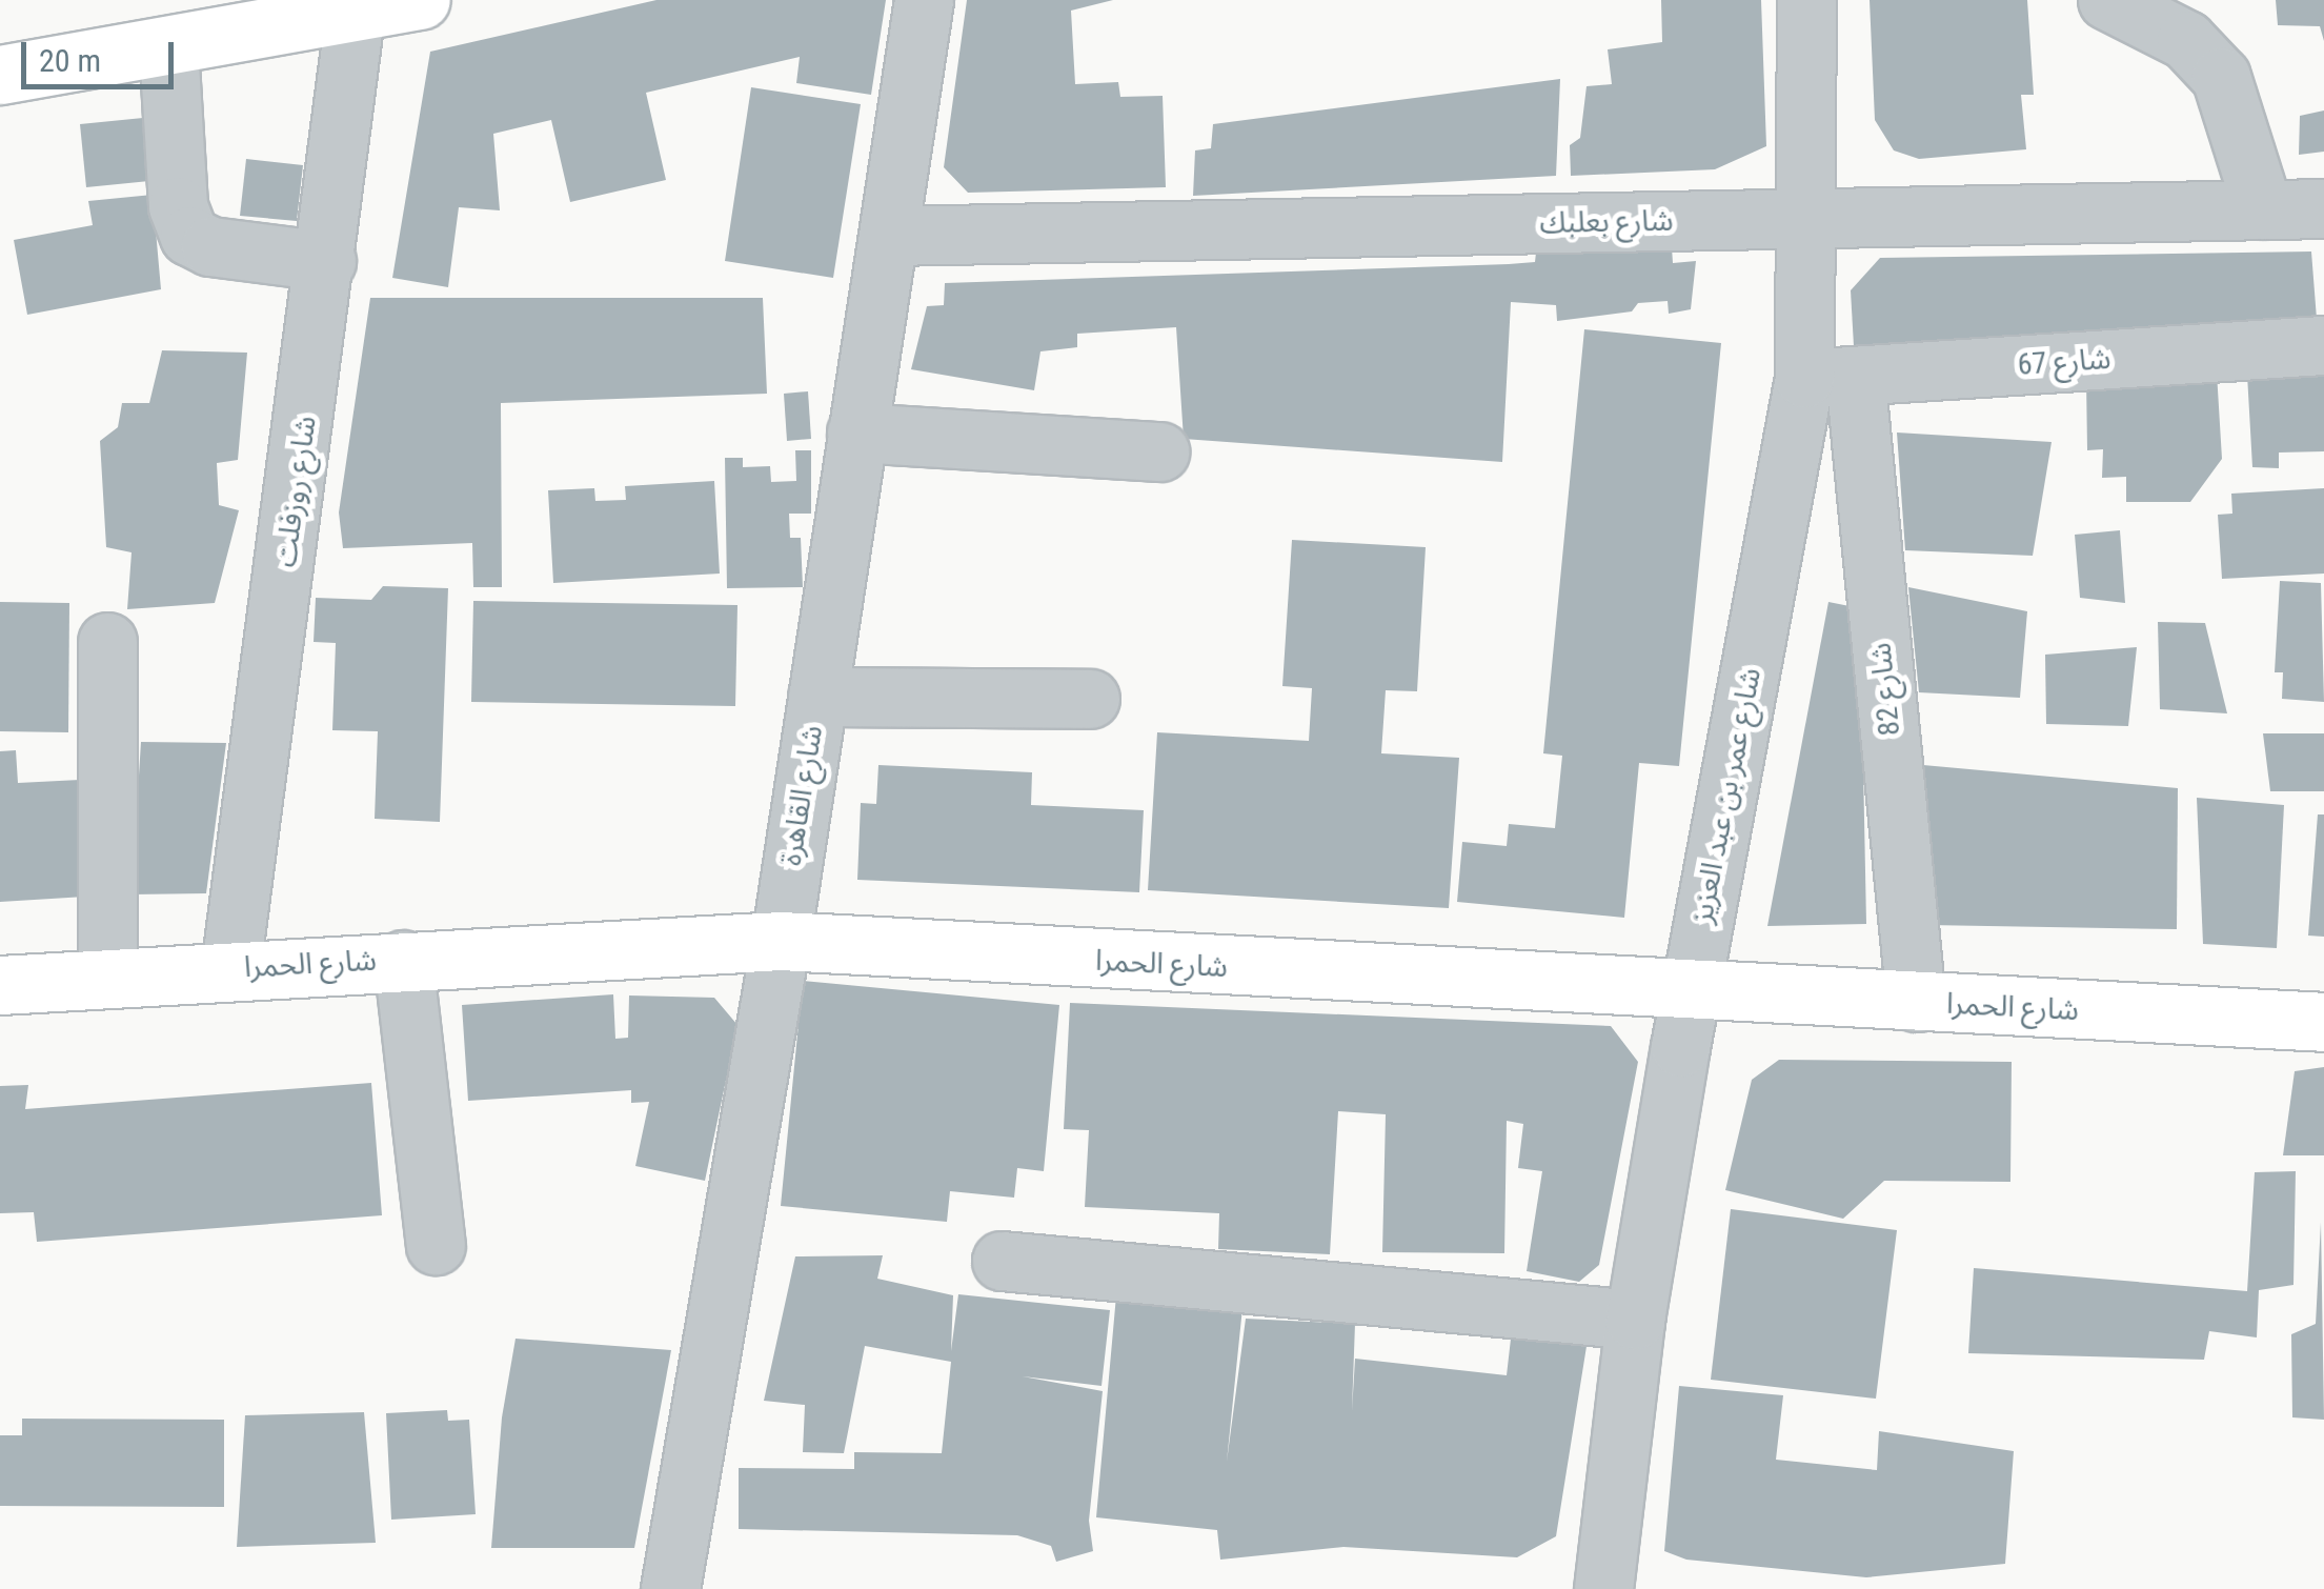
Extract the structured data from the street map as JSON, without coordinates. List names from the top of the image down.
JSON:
{
  "streets": {
    "main road": ["شارع الحمرا"],
    "street": [
      "شارع بعلبك",
      "شارع 67",
      "شارع روزفلت",
      "شارع 82",
      "شارع القاهرة",
      "شارع عمر بن عبد العزيز"
    ]
  },
  "crossings": [
    ["شارع بعلبك", "شارع القاهرة"],
    ["شارع بعلبك", "شارع عمر بن عبد العزيز"],
    ["شارع 67", "شارع 82"],
    ["شارع 67", "شارع عمر بن عبد العزيز"],
    ["شارع روزفلت", "شارع الحمرا"],
    ["شارع 82", "شارع عمر بن عبد العزيز"],
    ["شارع 82", "شارع الحمرا"],
    ["شارع القاهرة", "شارع الحمرا"],
    ["شارع عمر بن عبد العزيز", "شارع الحمرا"]
  ],
  "scale_bar": "20 m"
}
